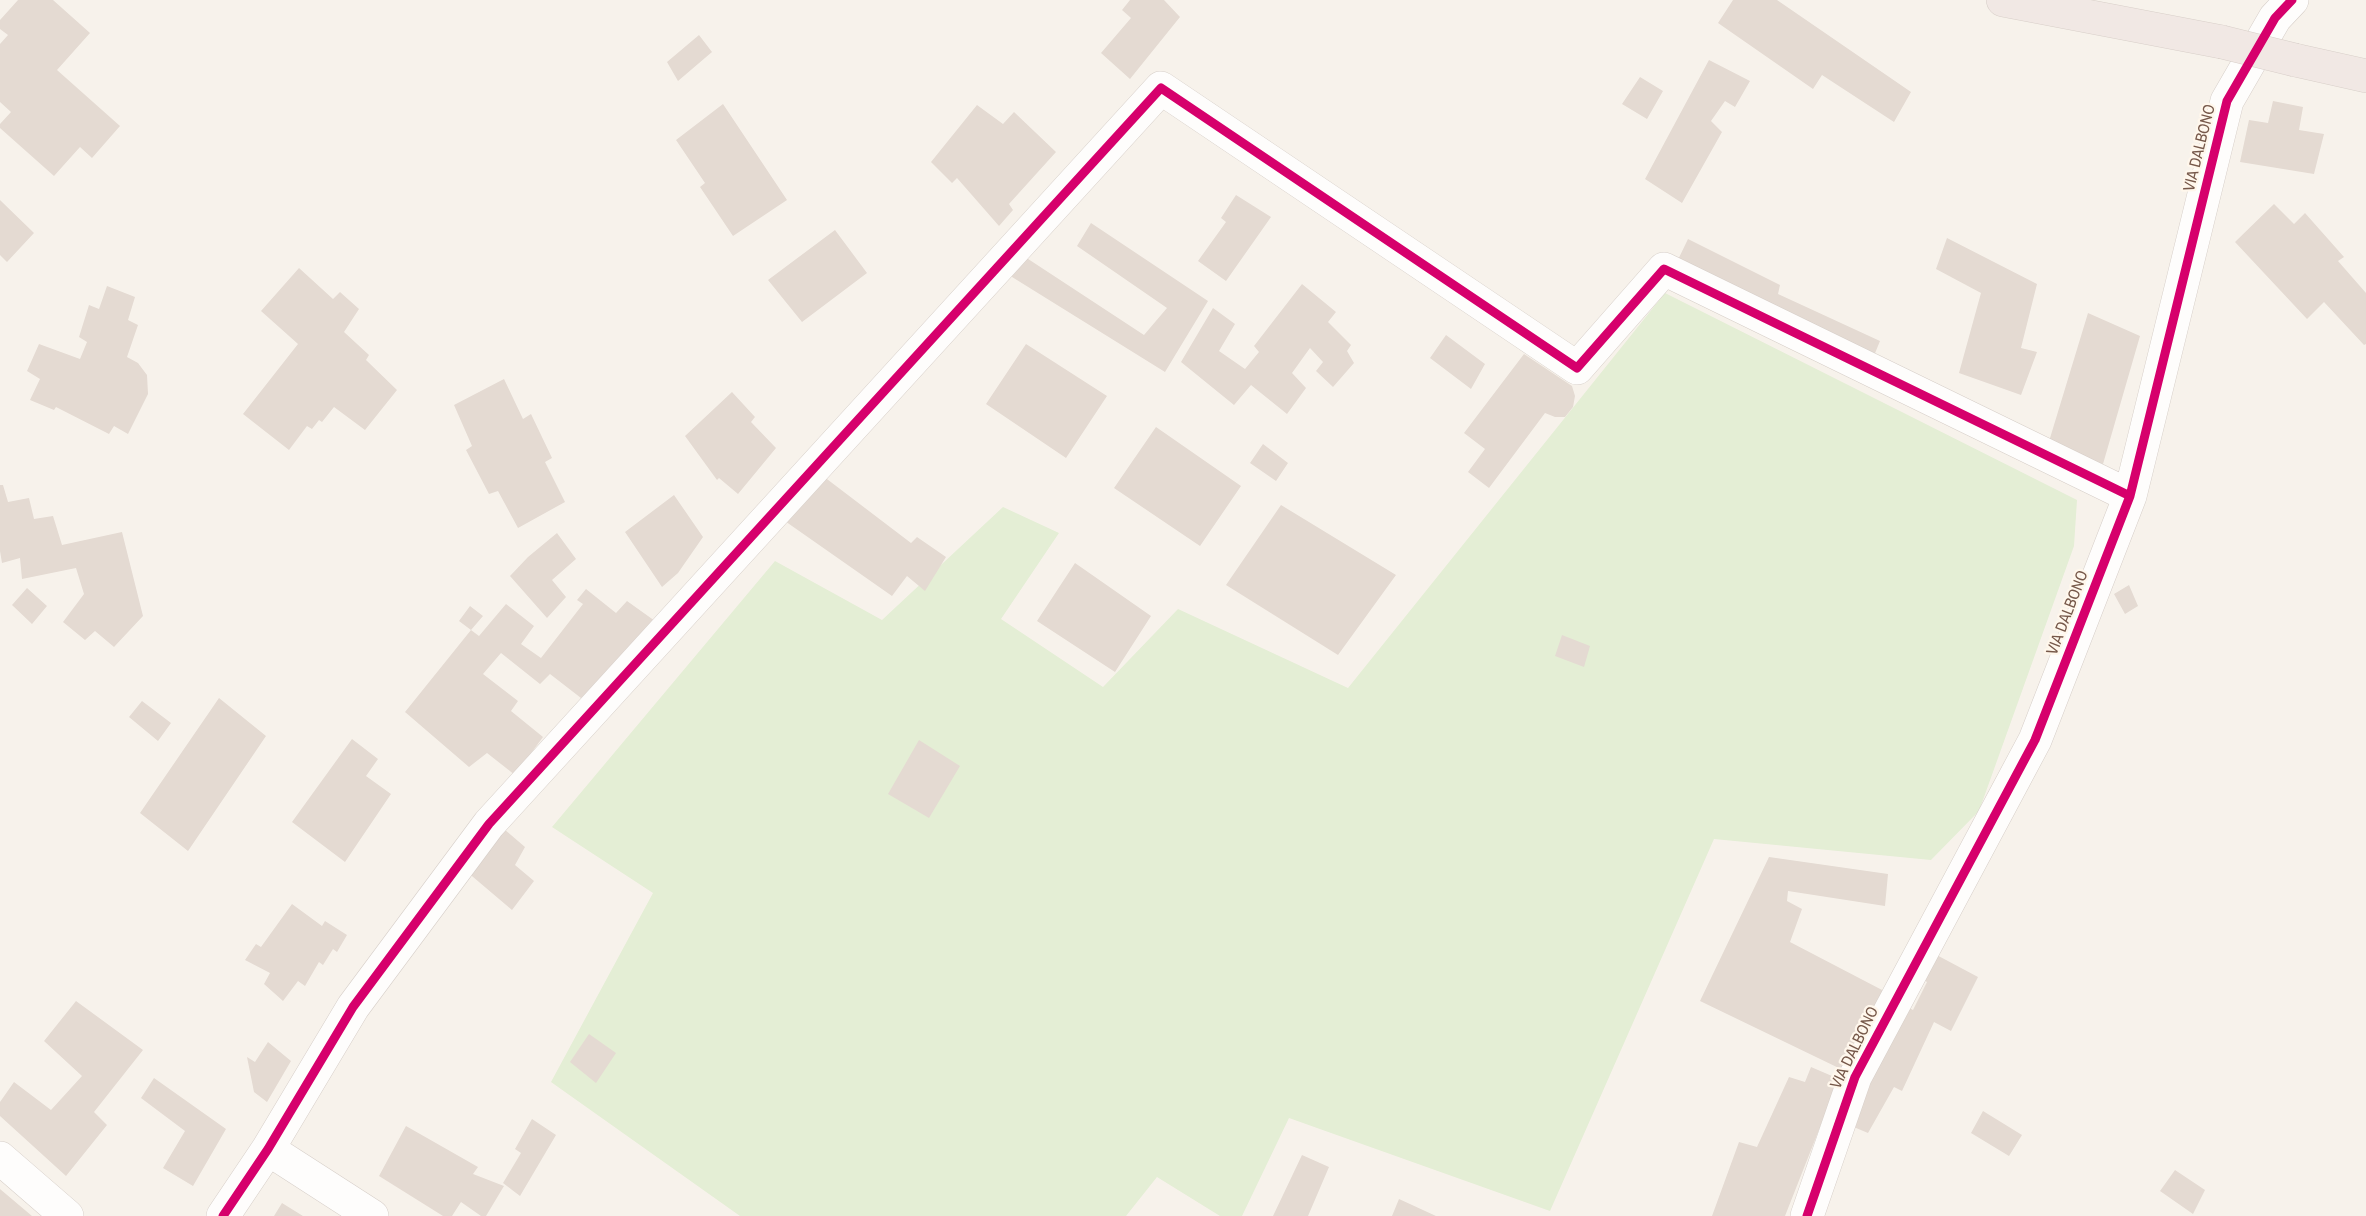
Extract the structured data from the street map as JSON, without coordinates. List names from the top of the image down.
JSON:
{
  "streets": {
    "street": ["VIA DALBONO"]
  }
}
